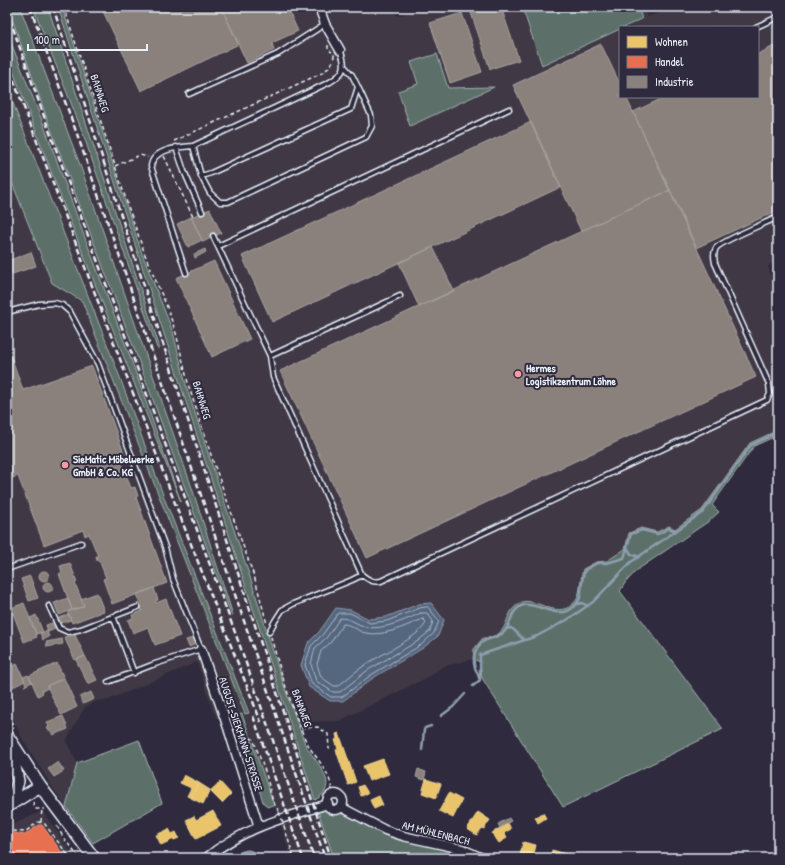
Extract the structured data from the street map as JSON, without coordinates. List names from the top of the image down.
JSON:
{
  "streets": {
    "street": ["AUGUST-SIEKMANN-STRASSE", "AM MÜHLENBACH"],
    "path": ["BAHNWEG"]
  },
  "crossings": [
    ["BAHNWEG", "AM MÜHLENBACH"]
  ],
  "places": ["Hermes Logistikzentrum Löhne", "SieMatic Möbelwerke GmbH & Co. KG"],
  "legend": ["Wohnen", "Handel", "Industrie"],
  "scale_bar": "100 m"
}
